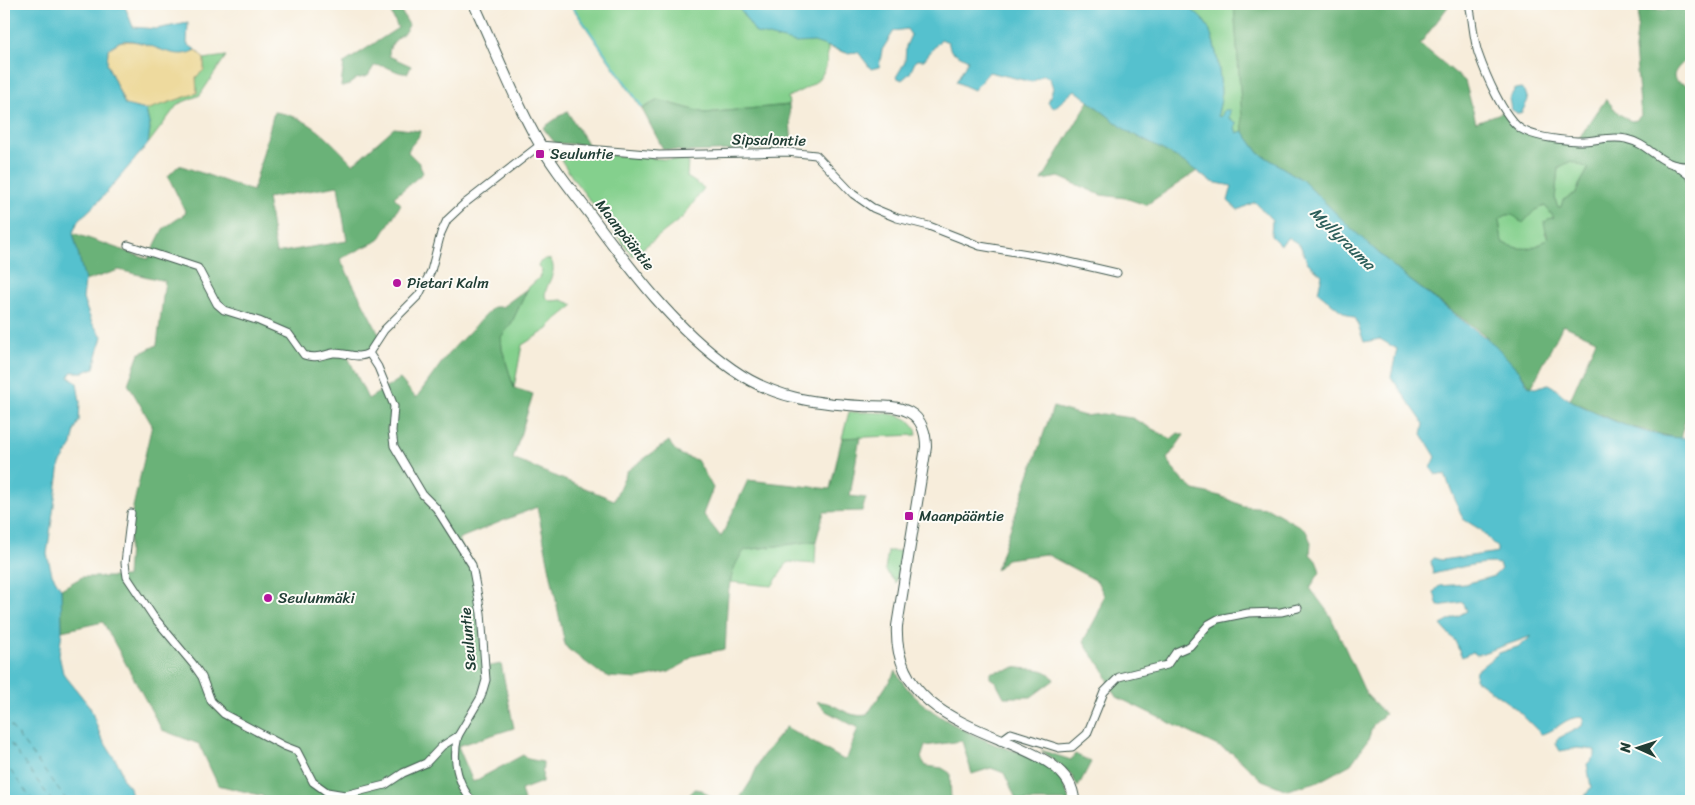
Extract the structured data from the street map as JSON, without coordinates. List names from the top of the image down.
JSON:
{
  "streets": {
    "street": ["Sipsalontie", "Maanpääntie", "Seuluntie"]
  },
  "crossings": [
    ["Sipsalontie", "Maanpääntie"]
  ],
  "water": ["Myllyrauma"],
  "places": {
    "transit": ["Seuluntie", "Maanpääntie"],
    "other": ["Pietari Kalm", "Seulunmäki"]
  },
  "north": "left"
}
